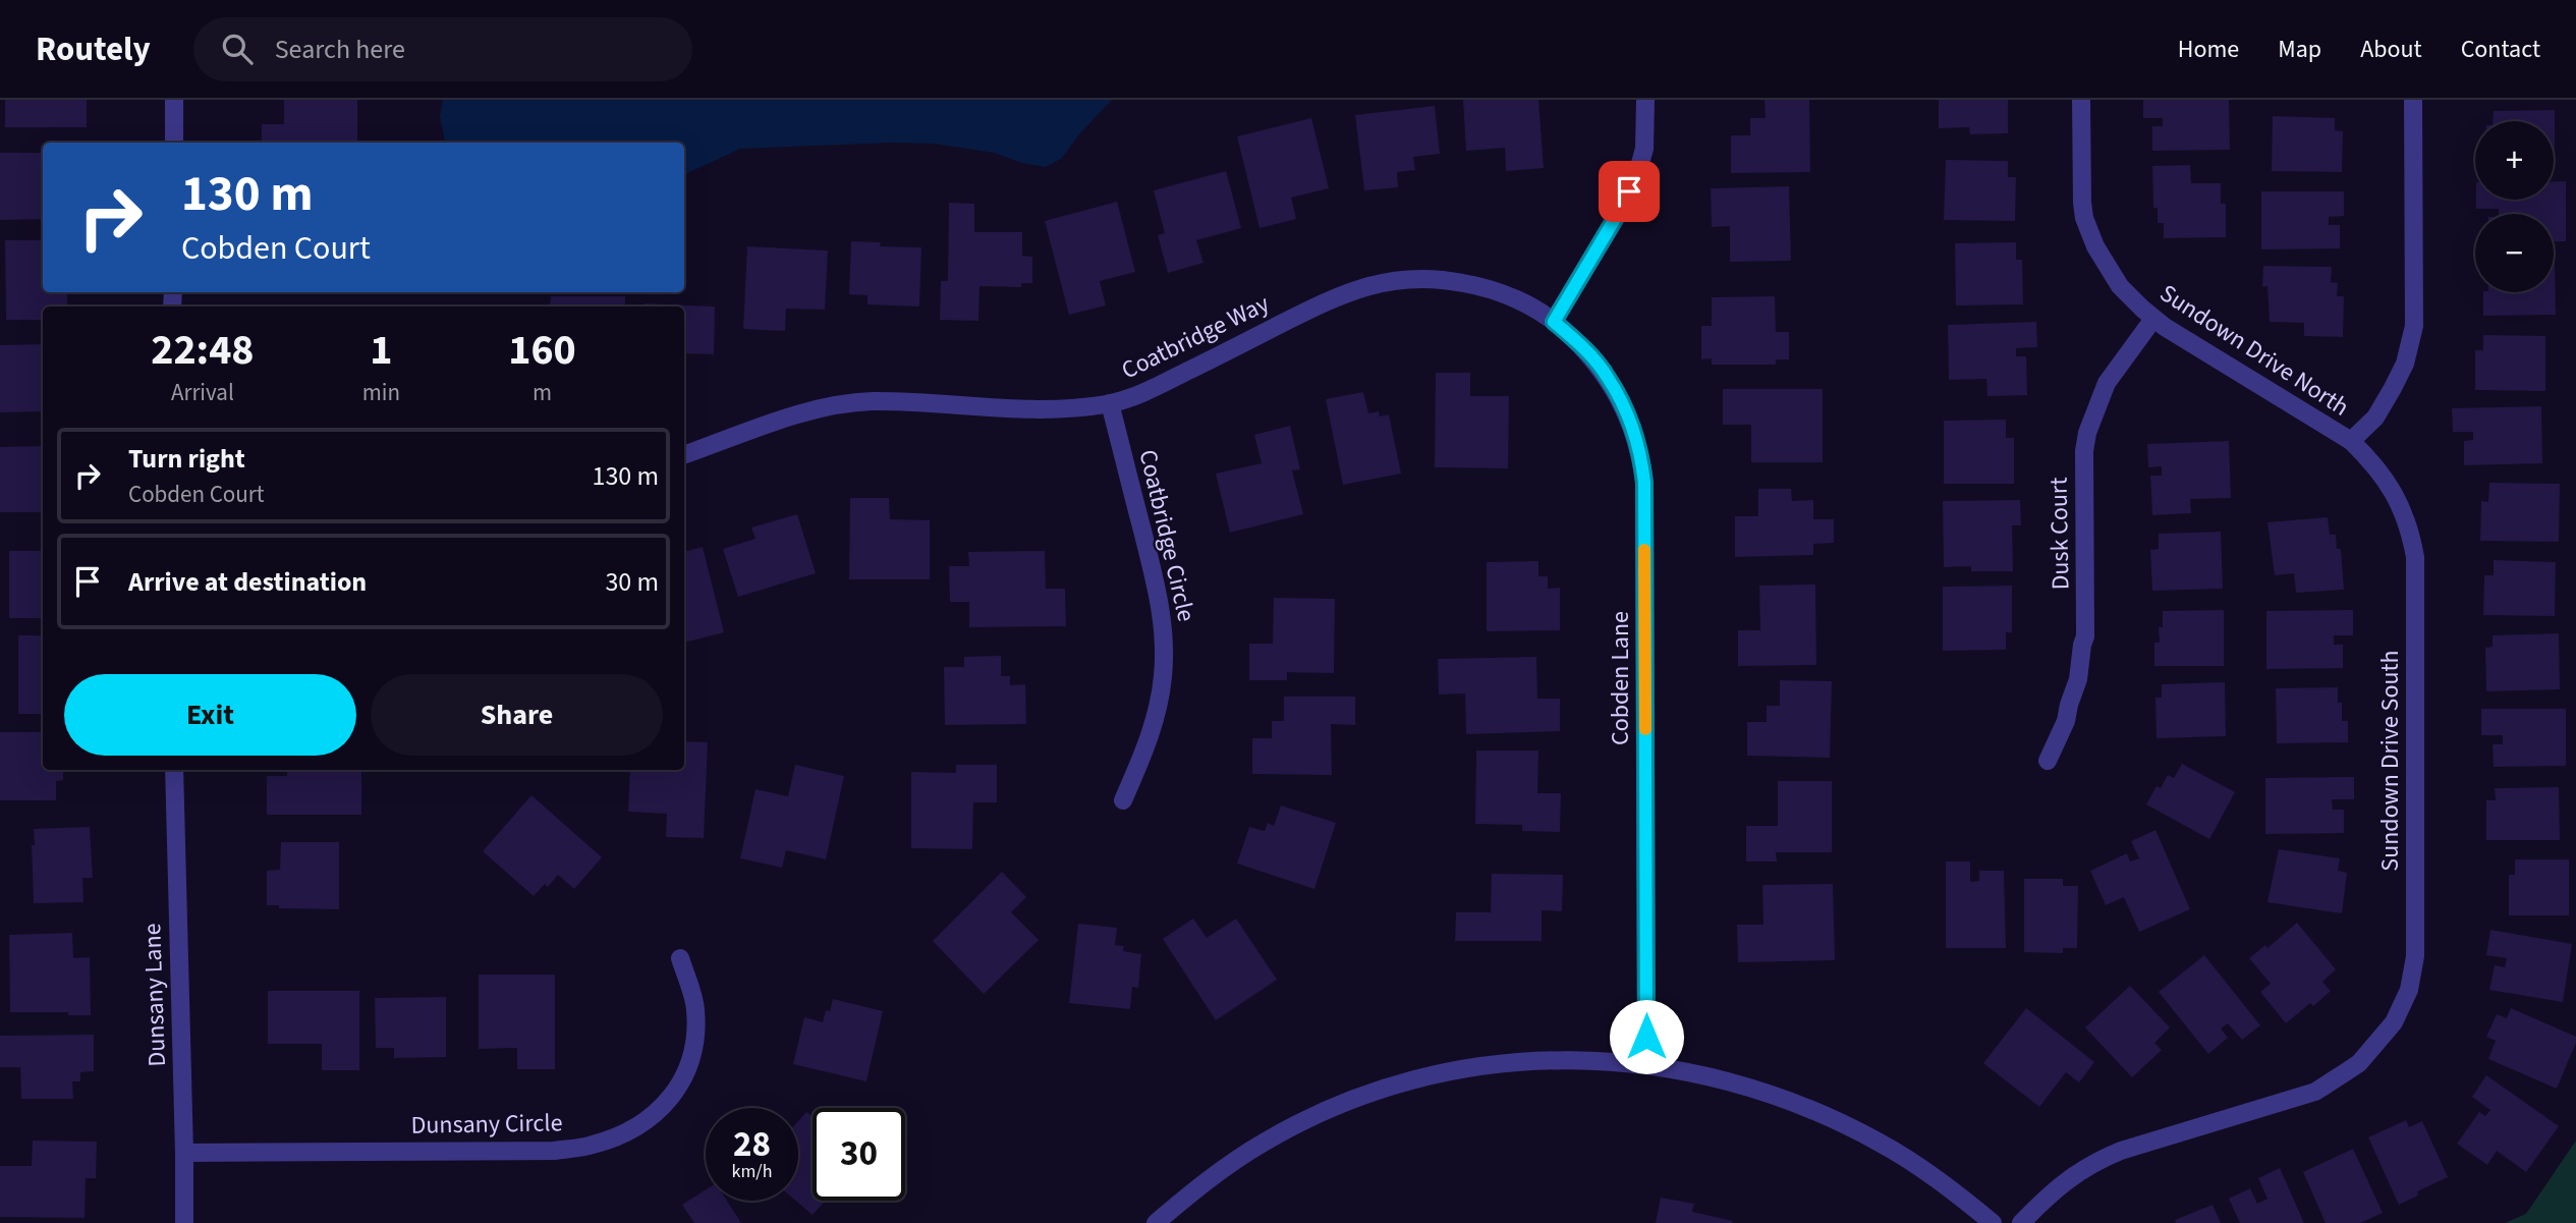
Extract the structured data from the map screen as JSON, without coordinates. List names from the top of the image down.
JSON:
{
  "streets": {
    "street": [
      "Coatbridge Way",
      "Sundown Drive North",
      "Dusk Court",
      "Coatbridge Circle",
      "Cobden Lane",
      "Sundown Drive South",
      "Dunsany Lane",
      "Dunsany Circle"
    ]
  },
  "crossings": [
    ["Coatbridge Way", "Coatbridge Circle"],
    ["Coatbridge Way", "Cobden Lane"],
    ["Sundown Drive North", "Dusk Court"],
    ["Sundown Drive North", "Sundown Drive South"],
    ["Dunsany Lane", "Dunsany Circle"]
  ],
  "page": {
    "header": "Routely",
    "search": "Search here",
    "nav": [
      "Home",
      "Map",
      "About",
      "Contact"
    ],
    "map_buttons": ["+", "−"],
    "turn": ["130 m", "Cobden Court"],
    "eta": [
      "22:48",
      "Arrival",
      "1",
      "min",
      "160",
      "m"
    ],
    "list": [
      {
        "name": "Turn right",
        "note": "Cobden Court",
        "value": "130 m"
      },
      {
        "name": "Arrive at destination",
        "value": "30 m"
      }
    ],
    "buttons": ["Exit", "Share"],
    "speed": "28 km/h",
    "limit": "30"
  }
}
